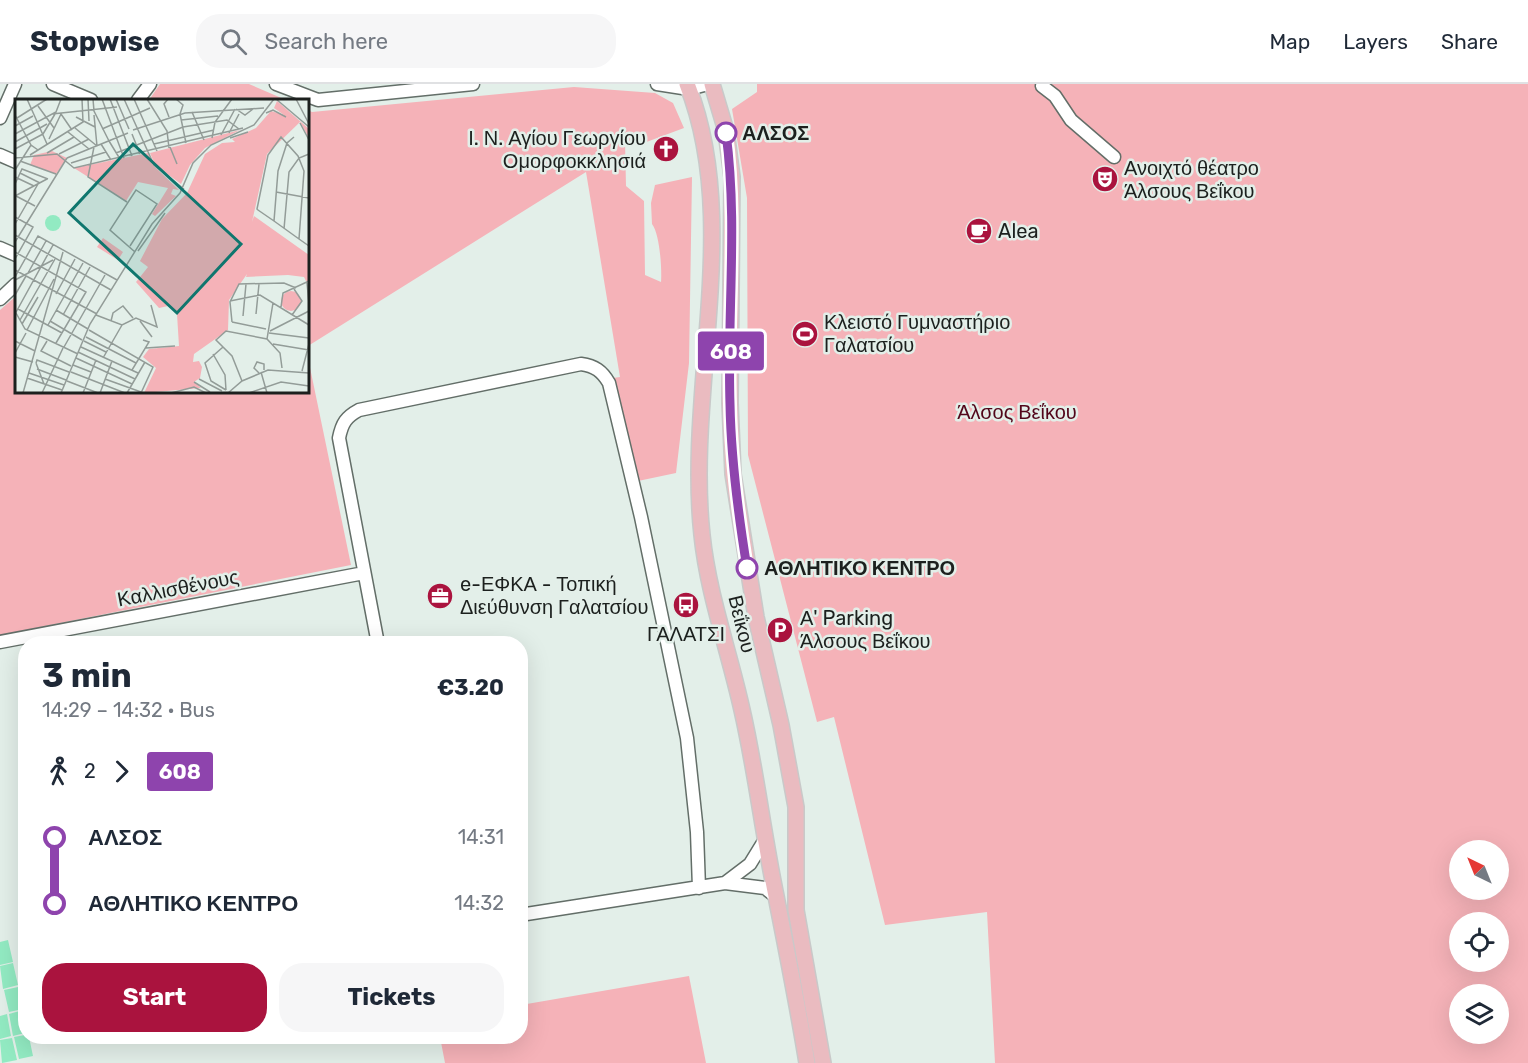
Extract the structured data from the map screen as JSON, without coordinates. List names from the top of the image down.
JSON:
{
  "streets": {
    "main road": ["Βεΐκου"],
    "street": ["Καλλισθένους"]
  },
  "parks": ["Άλσος Βεΐκου"],
  "places": {
    "other": ["ΑΛΣΟΣ", "ΑΘΛΗΤΙΚΟ ΚΕΝΤΡΟ"],
    "church": ["Ι. Ν. Αγίου Γεωργίου Ομορφοκκλησιά"],
    "theatre": ["Ανοιχτό θέατρο Άλσους Βεΐκου"],
    "cafe": ["Alea"],
    "sports": ["Κλειστό Γυμναστήριο Γαλατσίου"],
    "office": ["e-ΕΦΚΑ - Τοπική Διεύθυνση Γαλατσίου"],
    "bus stop": ["ΓΑΛΑΤΣΙ"],
    "parking": ["Α' Parking Άλσους Βεΐκου"]
  },
  "lines": ["bus line 608"],
  "north": "top left",
  "page": {
    "header": "Stopwise",
    "search": "Search here",
    "nav": ["Map", "Layers", "Share"],
    "on_map": "608",
    "heading": ["3 min", "14:29 – 14:32 · Bus", "€3.20"],
    "legs": ["2", "608"],
    "list": [
      {
        "name": "ΑΛΣΟΣ",
        "value": "14:31"
      },
      {
        "name": "ΑΘΛΗΤΙΚΟ ΚΕΝΤΡΟ",
        "value": "14:32"
      }
    ],
    "buttons": ["Start", "Tickets"]
  }
}
